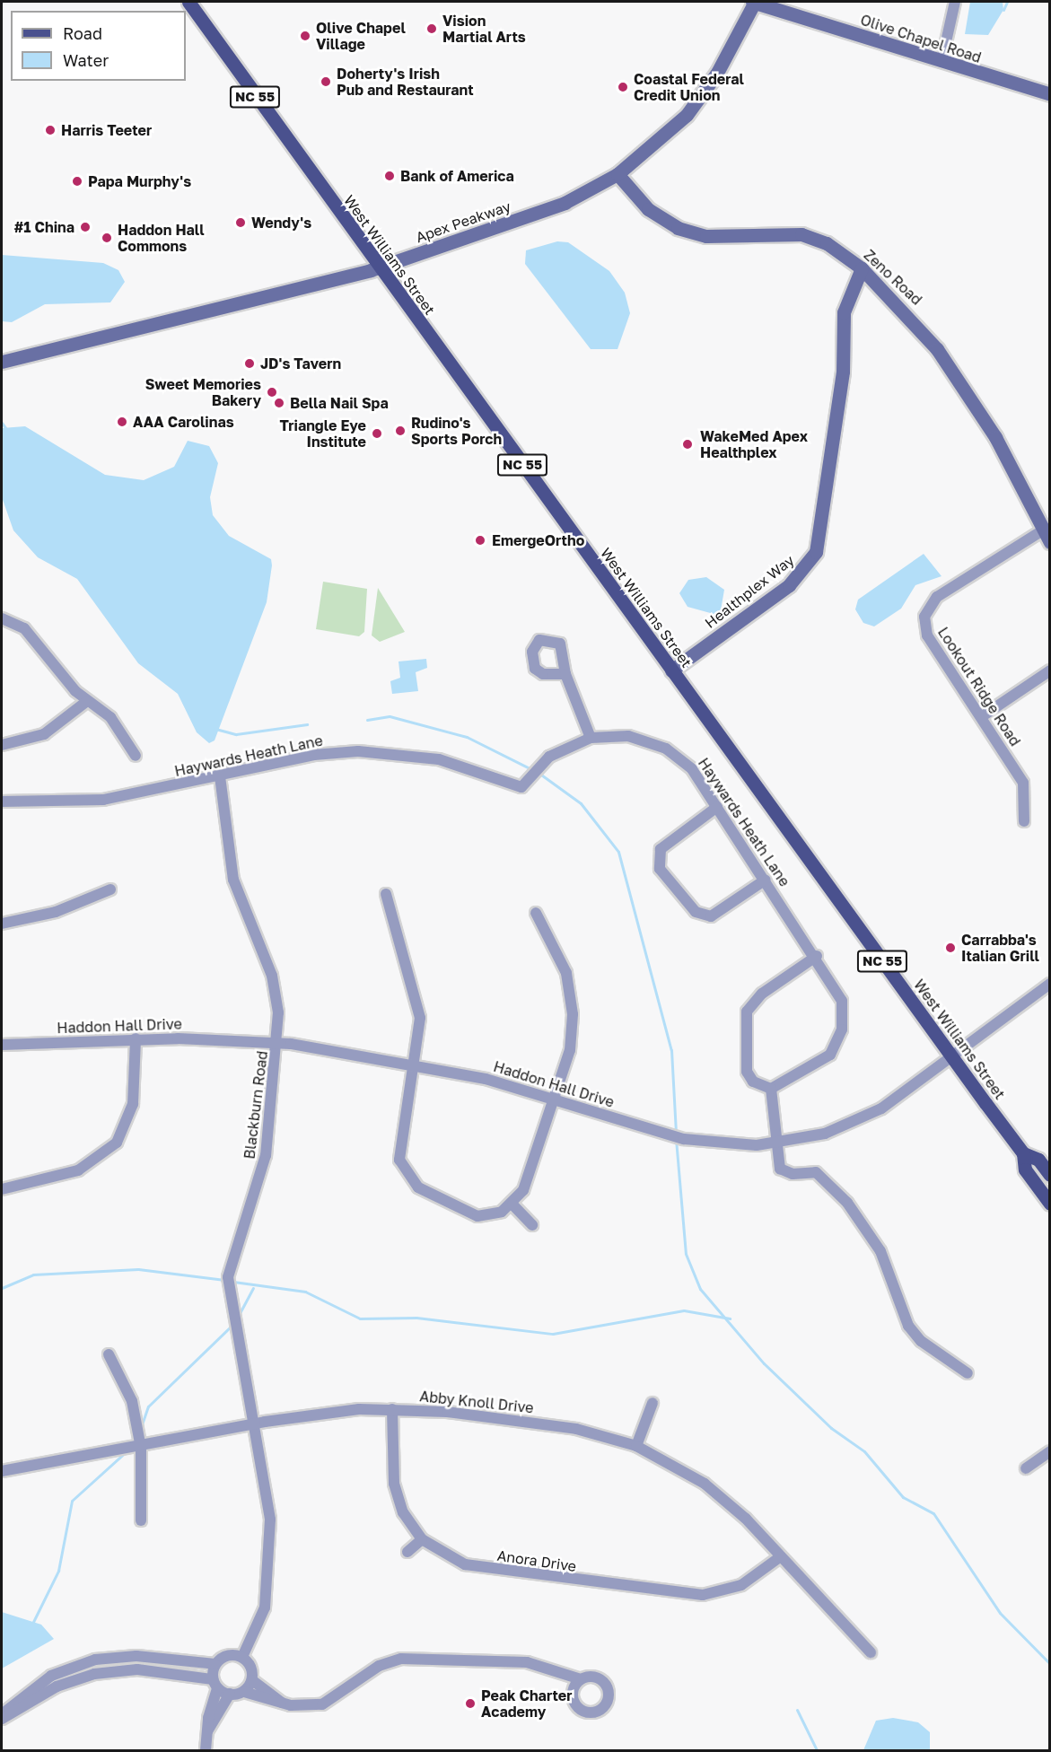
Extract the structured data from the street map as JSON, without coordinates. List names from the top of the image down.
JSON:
{
  "streets": {
    "main road": [
      "Olive Chapel Road",
      "NC 55",
      "Apex Peakway",
      "West Williams Street",
      "Zeno Road",
      "Healthplex Way"
    ],
    "street": [
      "Lookout Ridge Road",
      "Haywards Heath Lane",
      "Haddon Hall Drive",
      "Blackburn Road",
      "Abby Knoll Drive",
      "Anora Drive"
    ]
  },
  "crossings": [
    ["Olive Chapel Road", "Apex Peakway"],
    ["Apex Peakway", "West Williams Street"],
    ["Apex Peakway", "Zeno Road"],
    ["West Williams Street", "Healthplex Way"],
    ["West Williams Street", "Haddon Hall Drive"],
    ["Zeno Road", "Healthplex Way"],
    ["Zeno Road", "Lookout Ridge Road"],
    ["Haywards Heath Lane", "Blackburn Road"],
    ["Haddon Hall Drive", "Blackburn Road"],
    ["Blackburn Road", "Abby Knoll Drive"],
    ["Abby Knoll Drive", "Anora Drive"]
  ],
  "places": [
    "Vision Martial Arts",
    "Olive Chapel Village",
    "Doherty's Irish Pub and Restaurant",
    "Coastal Federal Credit Union",
    "Harris Teeter",
    "Bank of America",
    "Papa Murphy's",
    "Wendy's",
    "#1 China",
    "Haddon Hall Commons",
    "JD's Tavern",
    "Sweet Memories Bakery",
    "Bella Nail Spa",
    "AAA Carolinas",
    "Rudino's Sports Porch",
    "Triangle Eye Institute",
    "WakeMed Apex Healthplex",
    "EmergeOrtho",
    "Carrabba's Italian Grill",
    "Peak Charter Academy"
  ],
  "legend": ["Road", "Water"]
}
